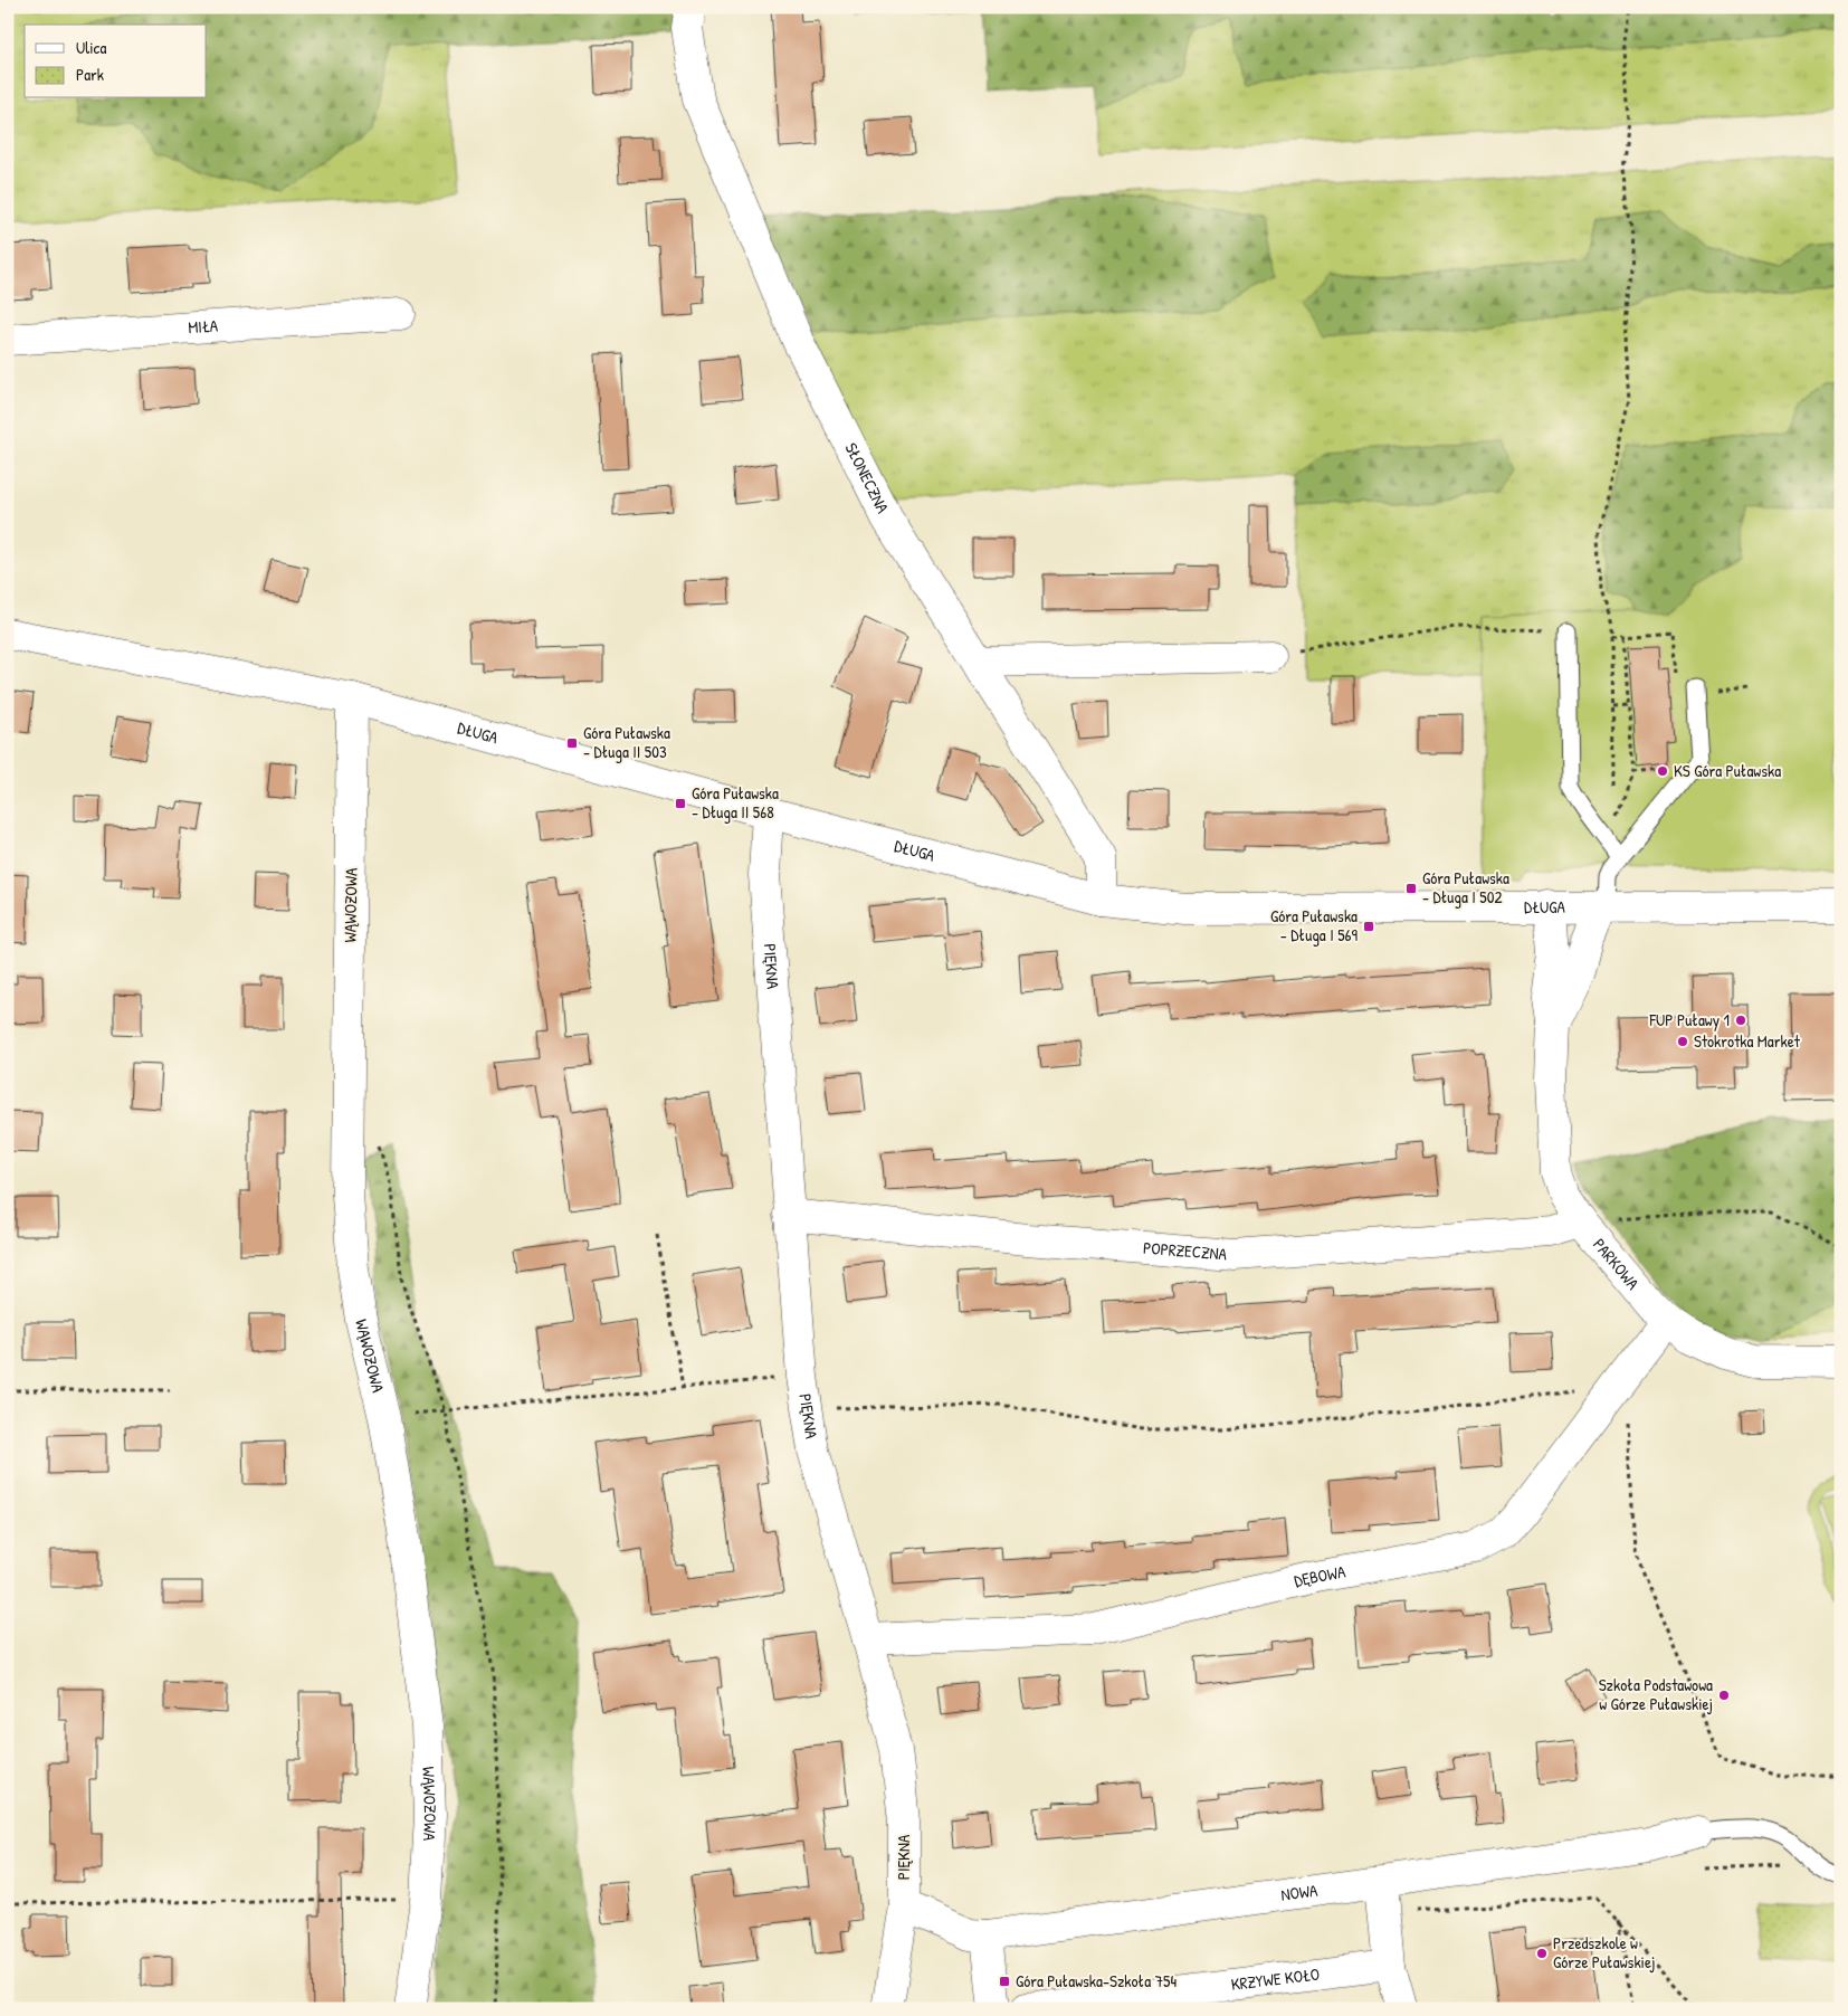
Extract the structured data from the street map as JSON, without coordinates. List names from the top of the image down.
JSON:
{
  "streets": {
    "street": [
      "MIŁA",
      "SŁONECZNA",
      "DŁUGA",
      "WĄWOZOWA",
      "PIĘKNA",
      "POPRZECZNA",
      "PARKOWA",
      "DĘBOWA",
      "NOWA",
      "KRZYWE KOŁO"
    ]
  },
  "crossings": [
    ["SŁONECZNA", "DŁUGA"],
    ["DŁUGA", "WĄWOZOWA"],
    ["DŁUGA", "PIĘKNA"],
    ["DŁUGA", "PARKOWA"],
    ["PIĘKNA", "POPRZECZNA"],
    ["PIĘKNA", "DĘBOWA"],
    ["PIĘKNA", "NOWA"],
    ["POPRZECZNA", "PARKOWA"],
    ["PARKOWA", "DĘBOWA"]
  ],
  "places": {
    "transit": [
      "Góra Puławska - Długa II 503",
      "Góra Puławska - Długa II 568",
      "Góra Puławska - Długa I 502",
      "Góra Puławska - Długa I 569",
      "Góra Puławska-Szkoła 754"
    ],
    "other": [
      "KS Góra Puławska",
      "FUP Puławy 1",
      "Stokrotka Market",
      "Szkoła Podstawowa w Górze Puławskiej",
      "Przedszkole w Górze Puławskiej"
    ]
  },
  "legend": ["Ulica", "Park"]
}
